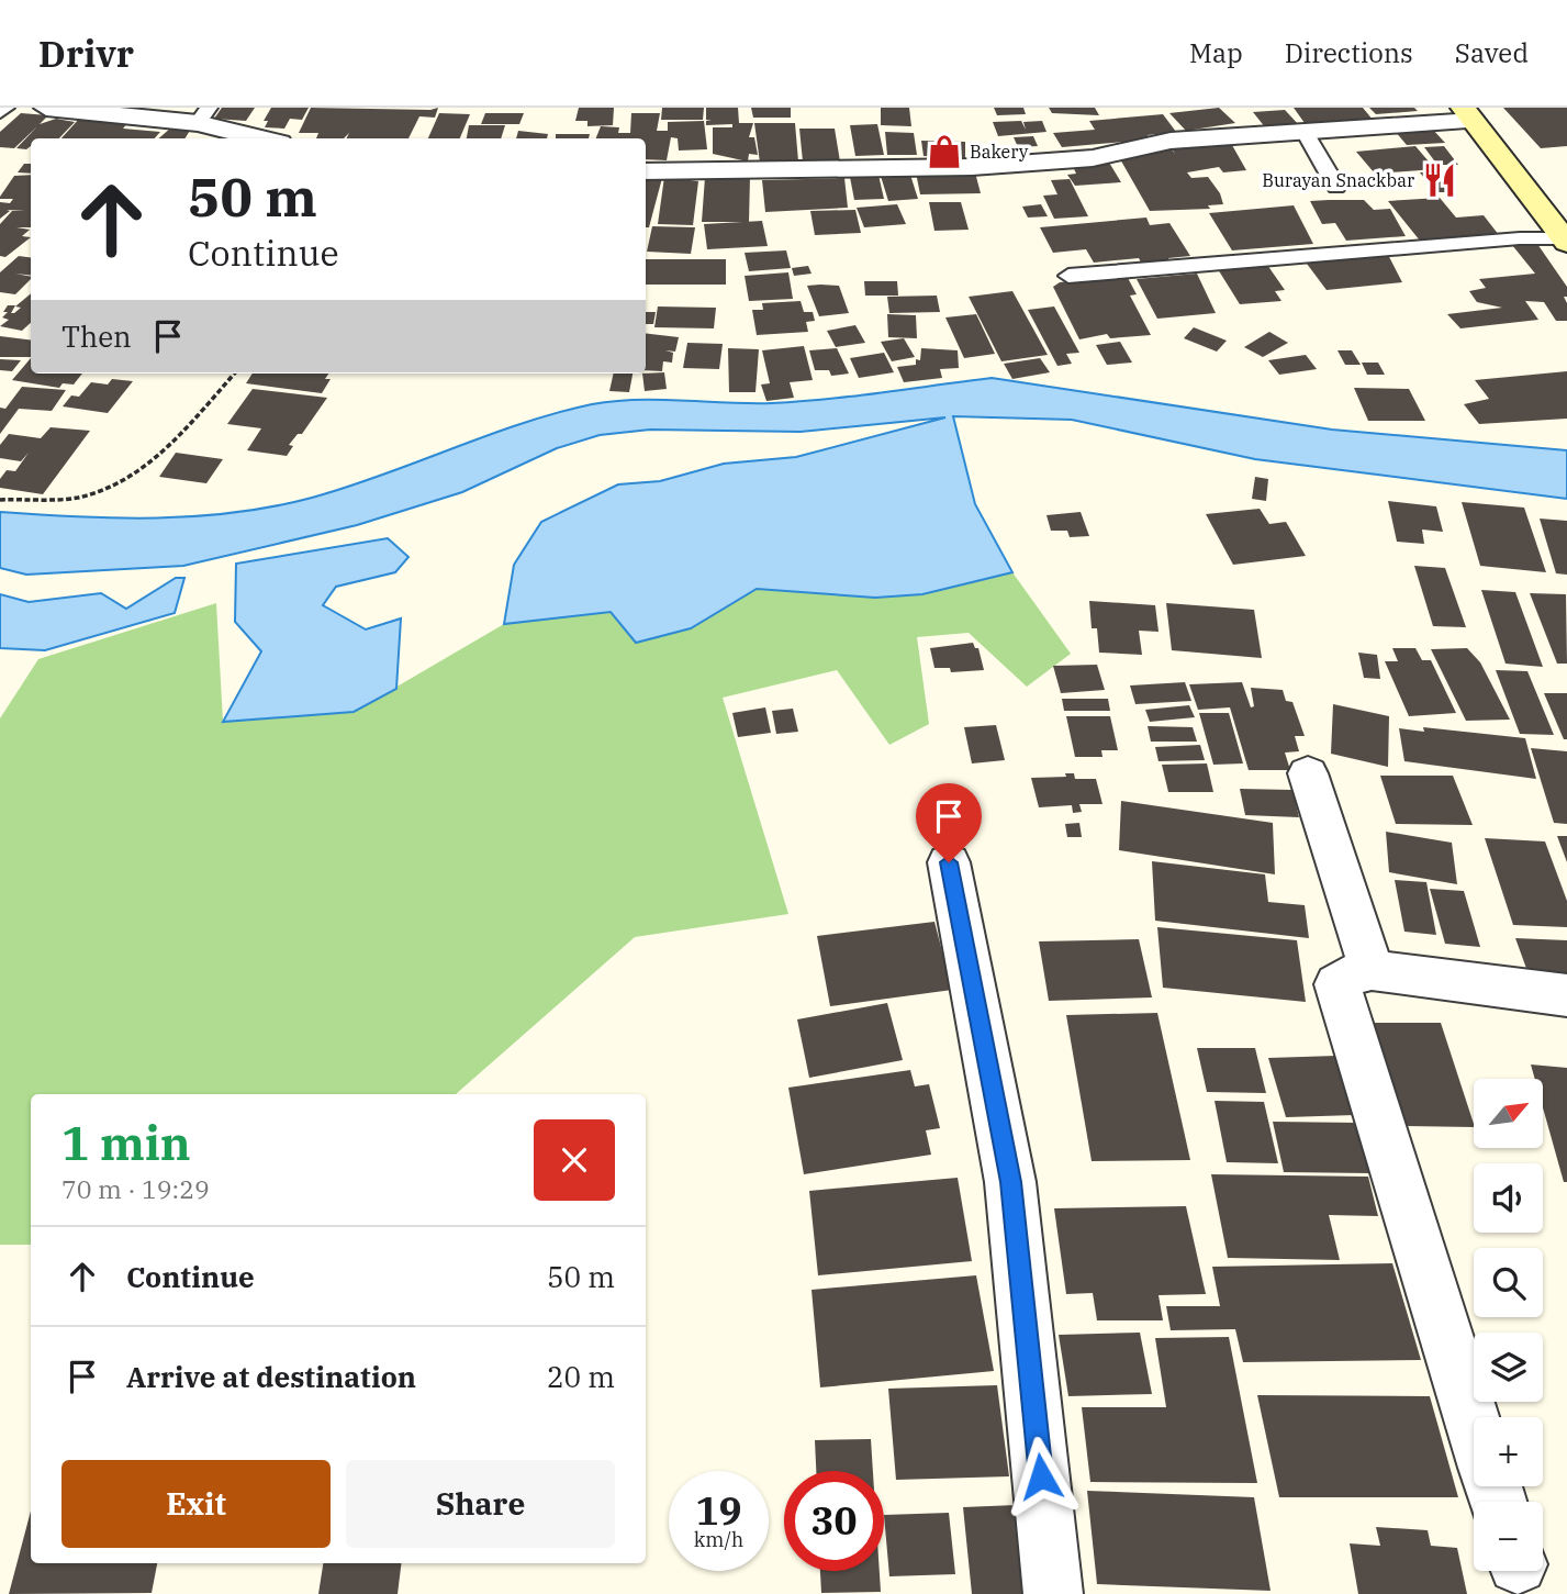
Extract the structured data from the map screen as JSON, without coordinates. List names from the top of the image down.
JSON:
{
  "places": {
    "shop": ["Bakery"],
    "restaurant": ["Burayan Snackbar"]
  },
  "north": "top right",
  "page": {
    "header": "Drivr",
    "nav": ["Map", "Directions", "Saved"],
    "turn": ["50 m", "Continue"],
    "then": "Then",
    "map_buttons": ["+", "−"],
    "heading": ["1 min", "70 m · 19:29"],
    "list": [
      {
        "name": "Continue",
        "value": "50 m"
      },
      {
        "name": "Arrive at destination",
        "value": "20 m"
      }
    ],
    "buttons": ["Exit", "Share"],
    "speed": "19 km/h",
    "limit": "30"
  }
}
